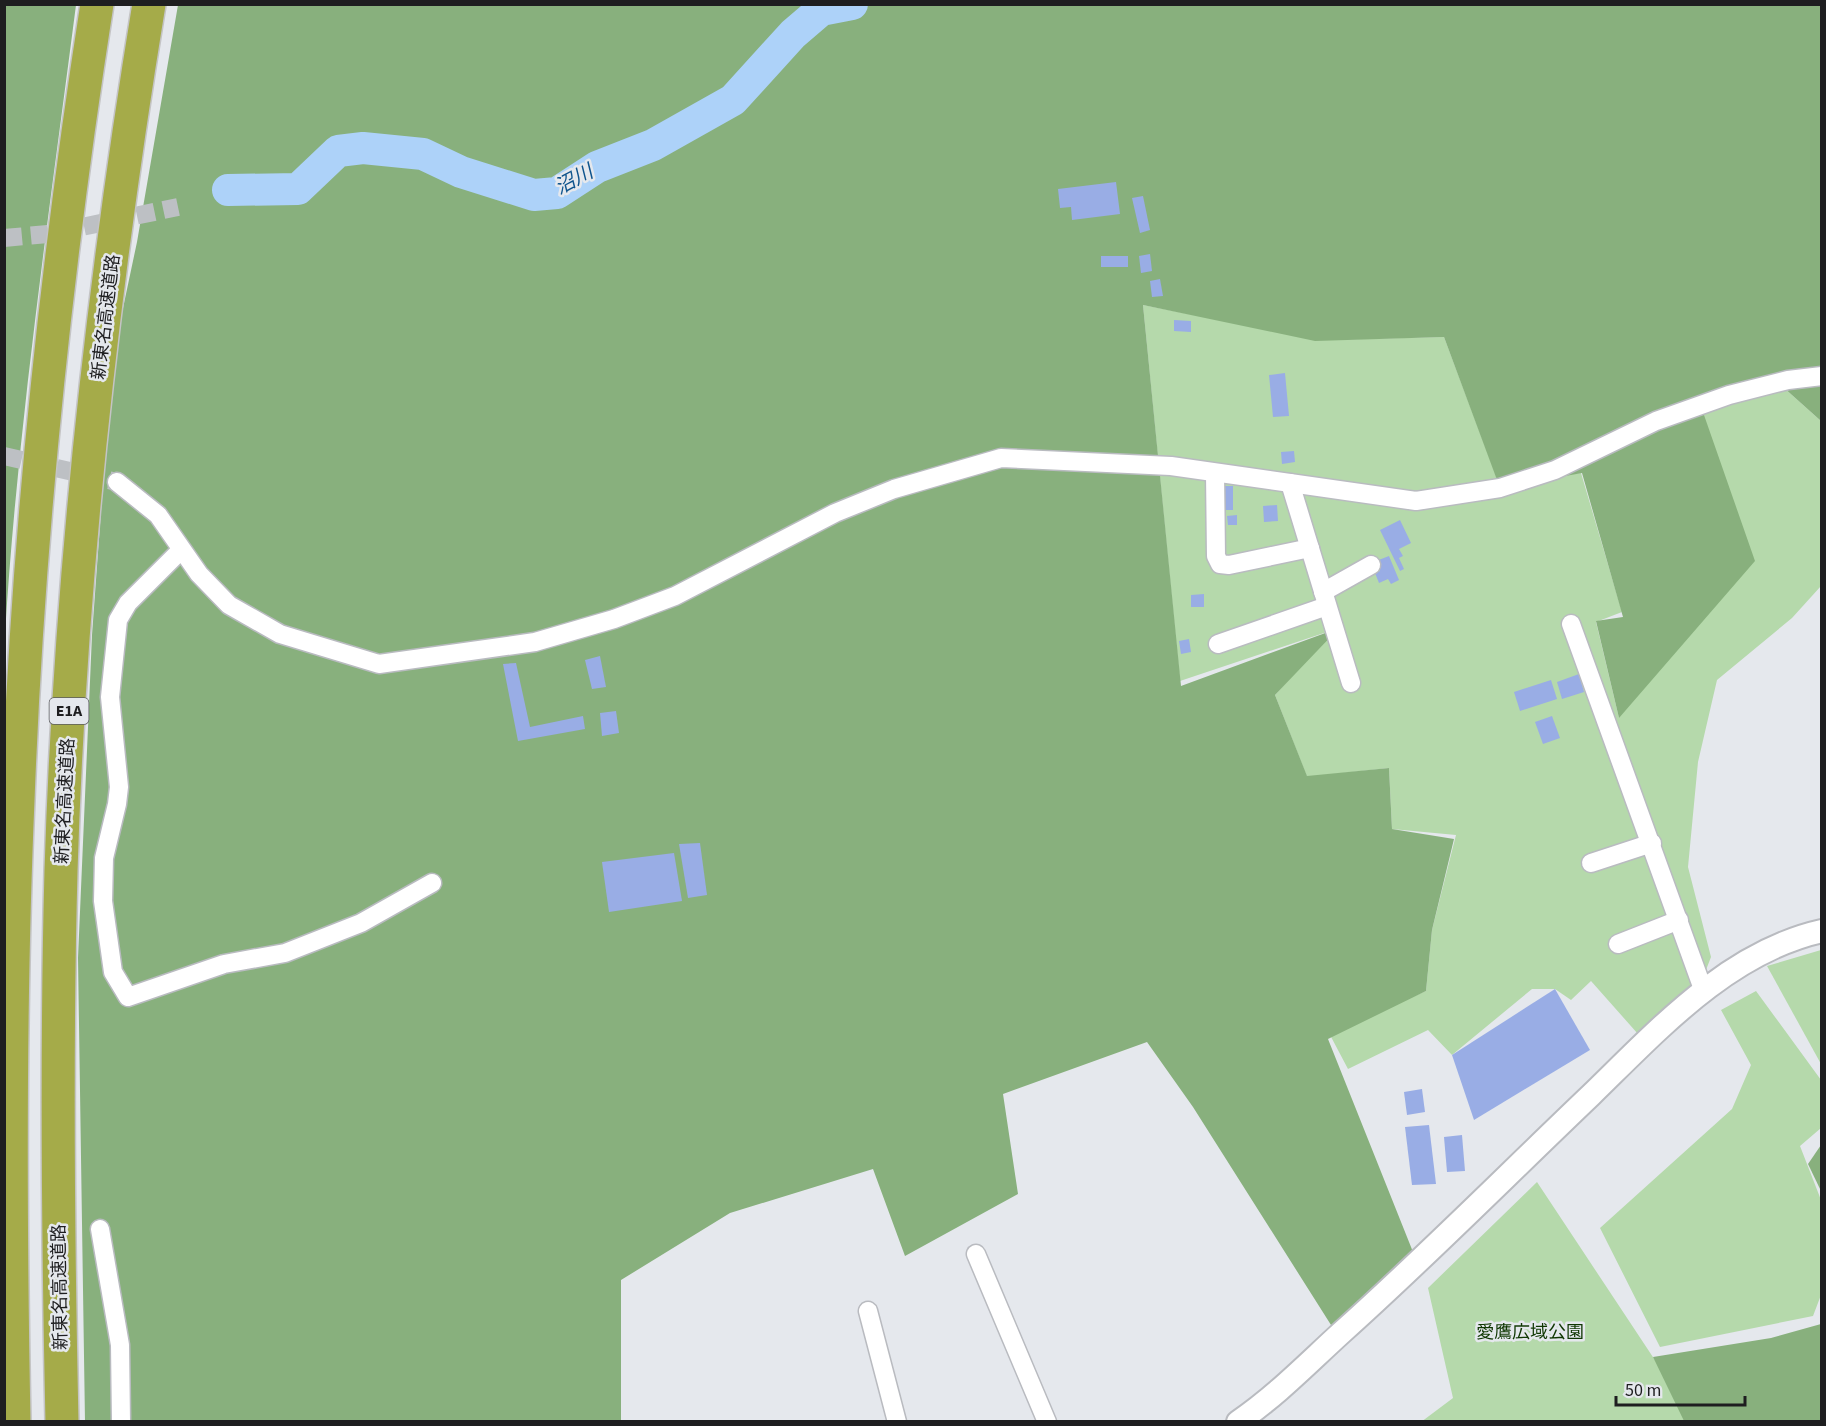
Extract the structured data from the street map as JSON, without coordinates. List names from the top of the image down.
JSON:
{
  "streets": {
    "highway": ["新東名高速道路", "E1A"]
  },
  "water": ["沼川"],
  "parks": ["愛鷹広域公園"],
  "scale_bar": "50 m"
}
